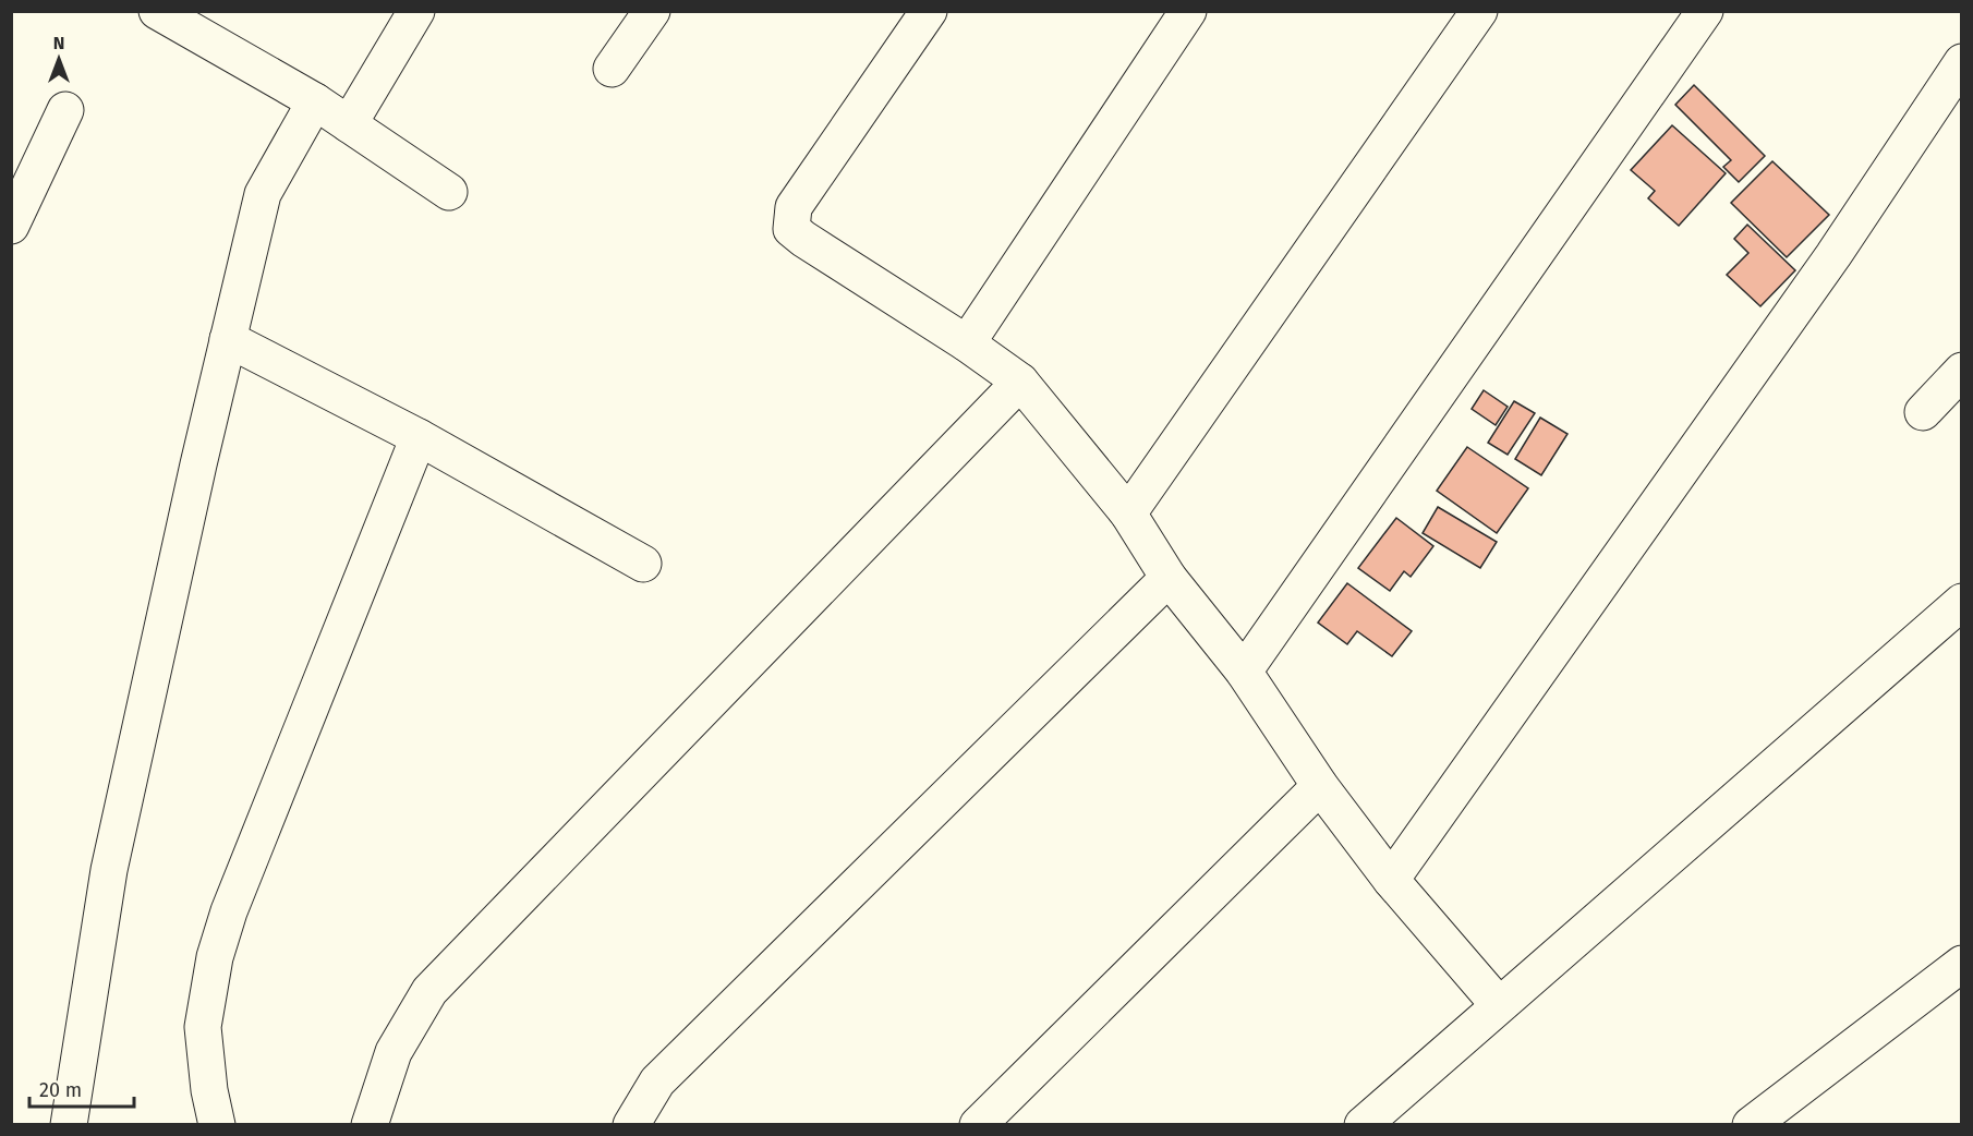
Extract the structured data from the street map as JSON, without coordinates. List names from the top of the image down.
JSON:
{
  "scale_bar": "20 m",
  "north": "top"
}
